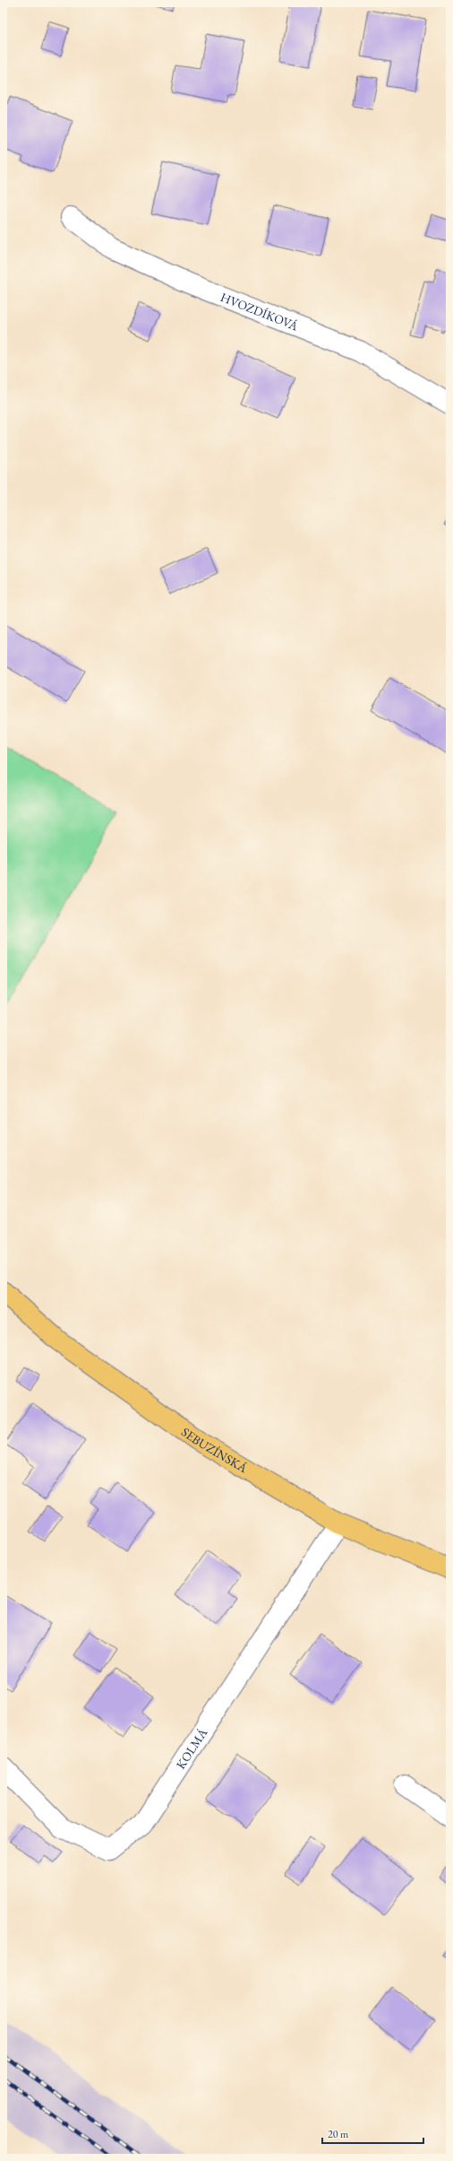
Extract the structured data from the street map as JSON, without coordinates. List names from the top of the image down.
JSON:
{
  "streets": {
    "main road": ["SEBUZÍNSKÁ"],
    "street": ["HVOZDÍKOVÁ", "KOLMÁ"]
  },
  "crossings": [
    ["SEBUZÍNSKÁ", "KOLMÁ"]
  ],
  "scale_bar": "20 m"
}
